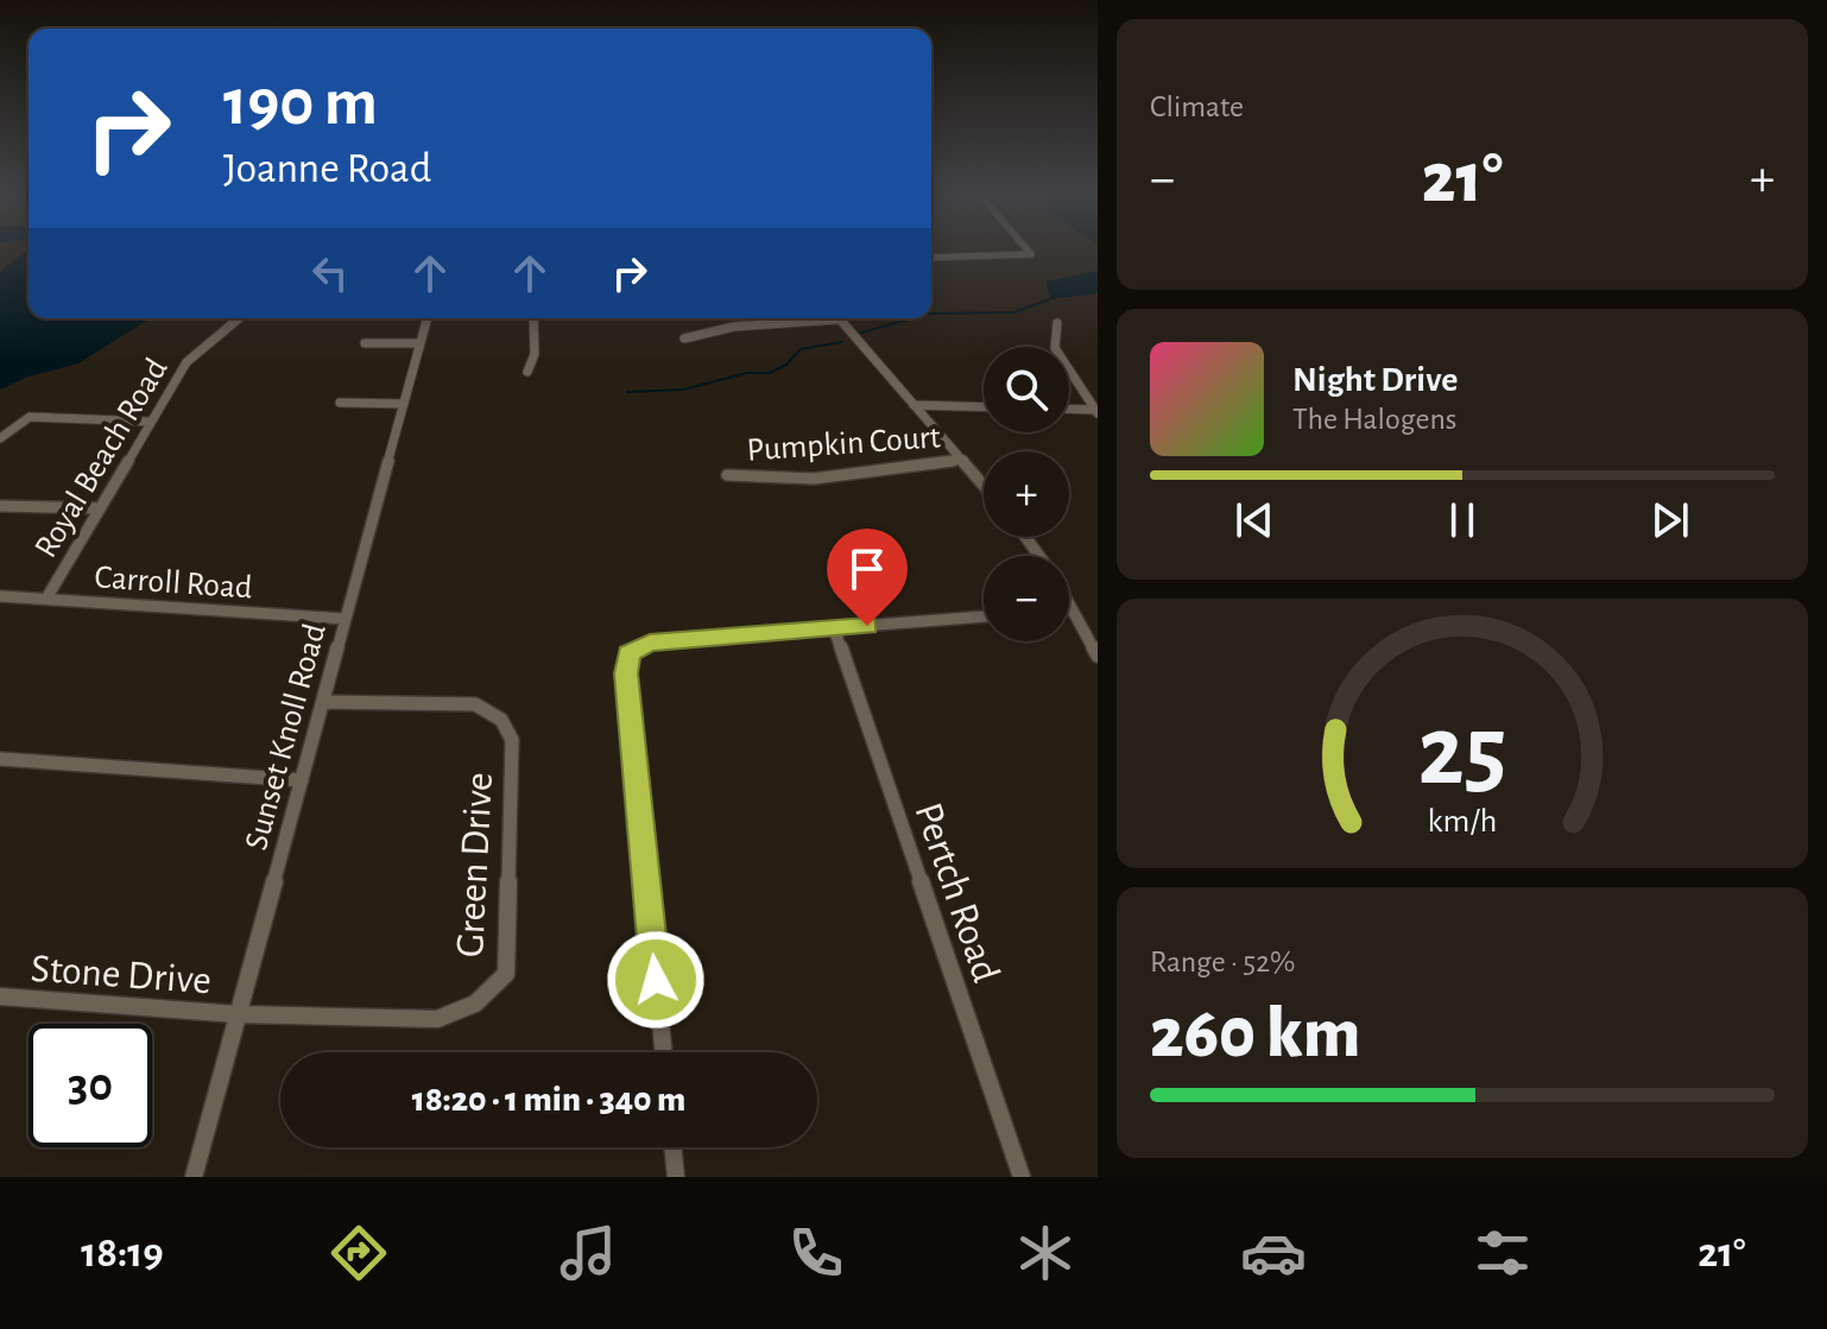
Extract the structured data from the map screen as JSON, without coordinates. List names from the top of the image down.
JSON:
{
  "streets": {
    "street": [
      "Pumpkin Court",
      "Royal Beach Road",
      "Carroll Road",
      "Sunset Knoll Road",
      "Green Drive",
      "Pertch Road",
      "Stone Drive"
    ]
  },
  "crossings": [
    ["Royal Beach Road", "Carroll Road"],
    ["Carroll Road", "Sunset Knoll Road"],
    ["Sunset Knoll Road", "Green Drive"],
    ["Sunset Knoll Road", "Stone Drive"],
    ["Green Drive", "Stone Drive"]
  ],
  "page": {
    "tile": [
      "Climate",
      ["Range · 52%", "260 km"]
    ],
    "turn": ["190 m", "Joanne Road"],
    "heat": ["−", "21°", "+"],
    "song": ["Night Drive", "The Halogens"],
    "map_buttons": ["+", "−"],
    "limit": "30",
    "trip": "18:20 · 1 min · 340 m",
    "tabs": ["18:19", "21°"],
    "gauge": ["25", "km/h"]
  }
}
